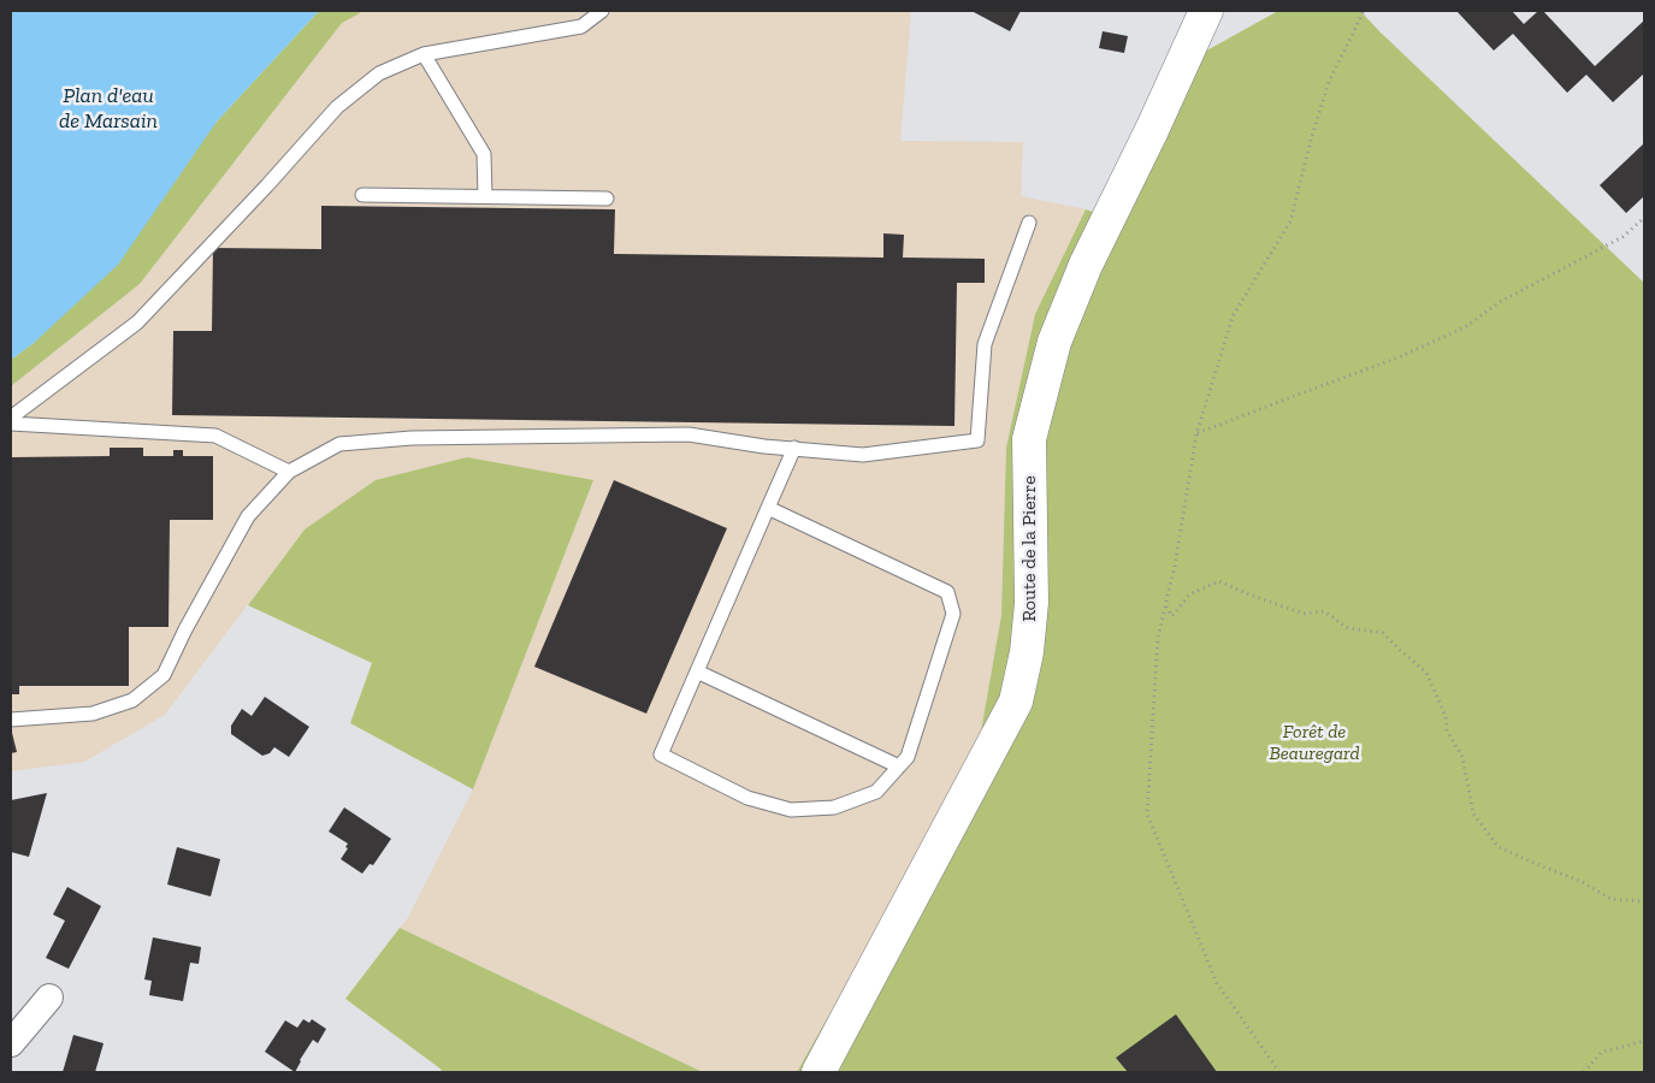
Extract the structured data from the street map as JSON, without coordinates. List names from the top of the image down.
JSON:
{
  "streets": {
    "street": ["Route de la Pierre"]
  },
  "water": ["Plan d'eau de Marsain"],
  "parks": ["Forêt de Beauregard"]
}
